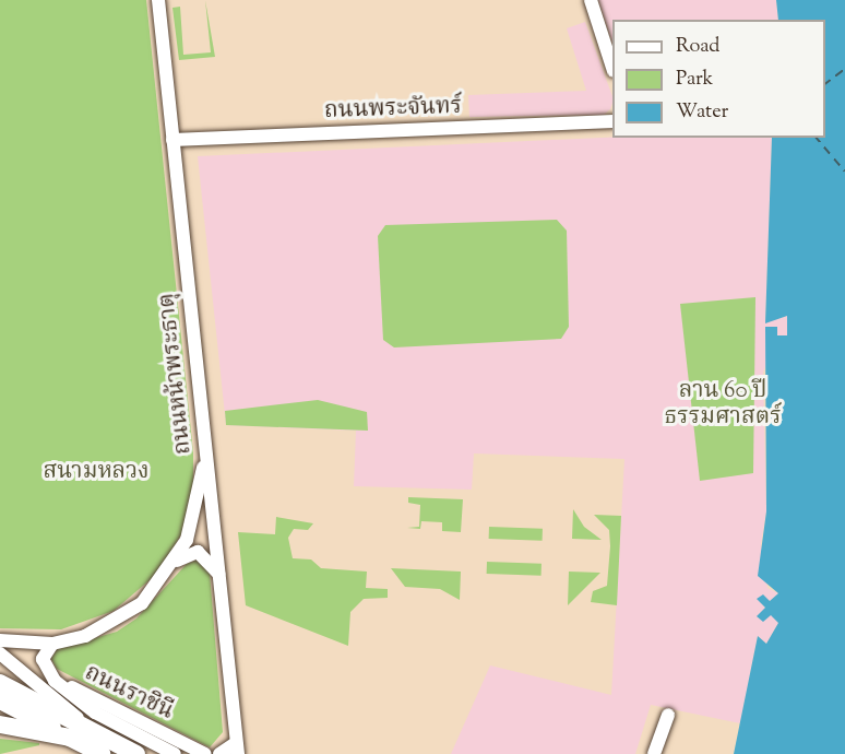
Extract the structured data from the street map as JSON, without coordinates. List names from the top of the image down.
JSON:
{
  "streets": {
    "street": ["ถนนพระจันทร์", "ถนนหน้าพระธาตุ", "ถนนราชินี"]
  },
  "crossings": [
    ["ถนนพระจันทร์", "ถนนหน้าพระธาตุ"]
  ],
  "parks": ["ลาน 60 ปี ธรรมศาสตร์", "สนามหลวง"],
  "legend": ["Road", "Park", "Water"]
}
